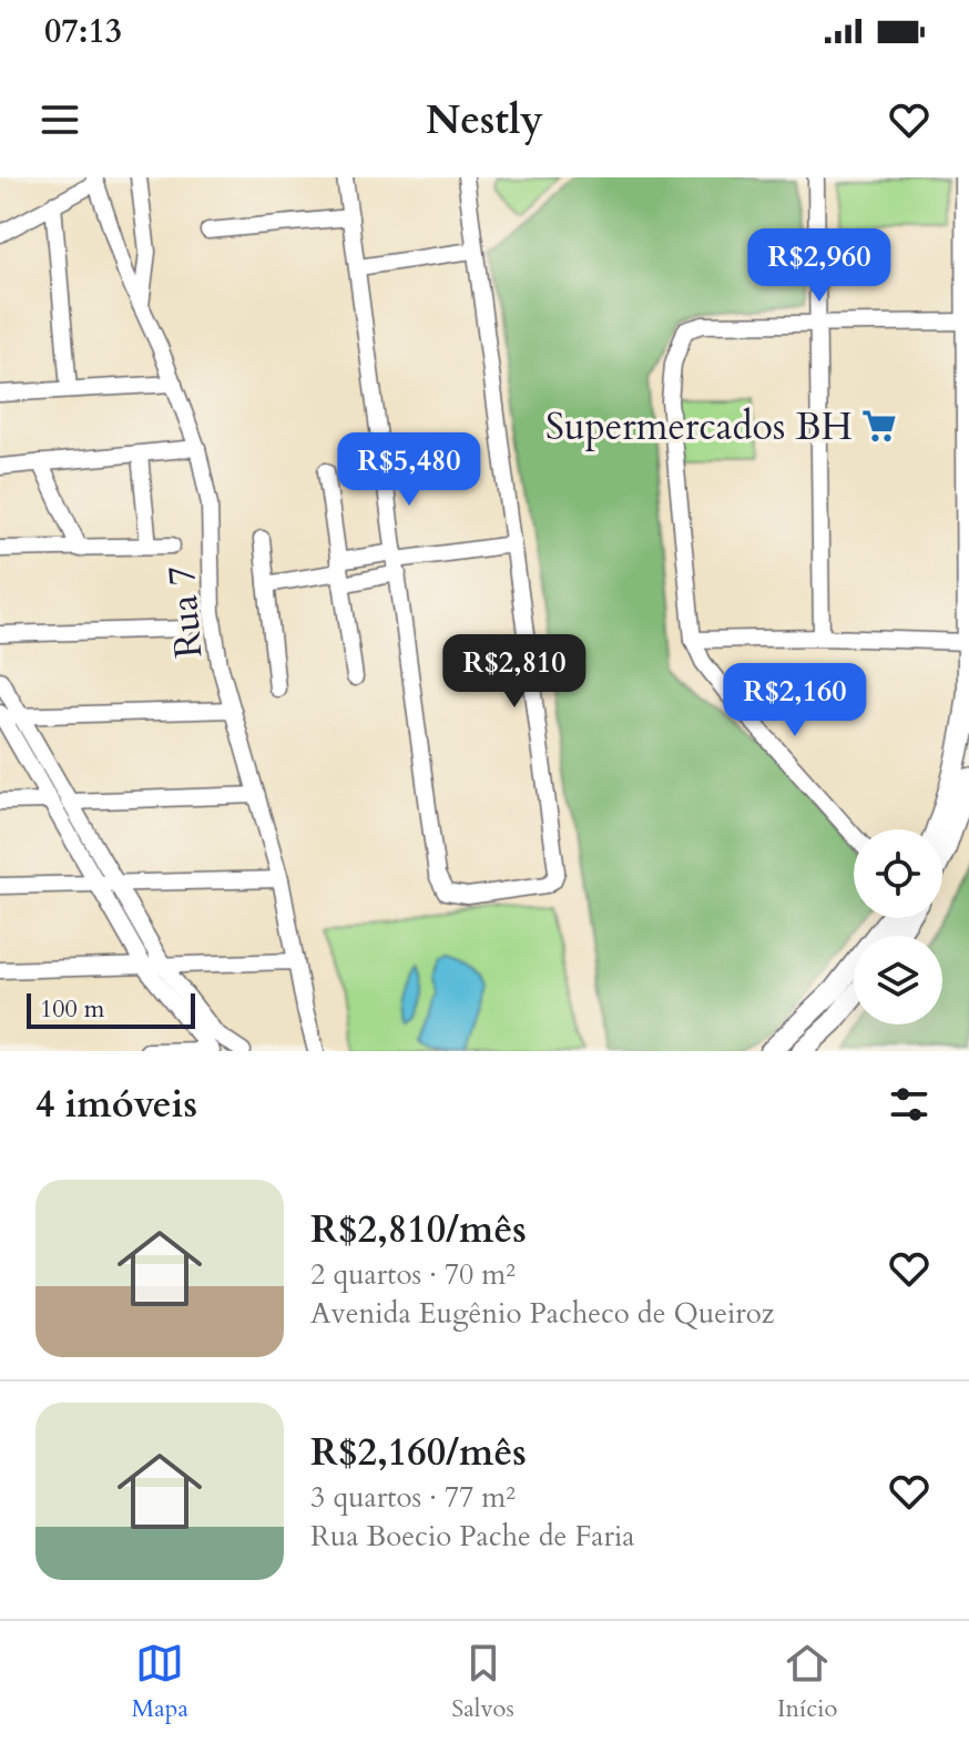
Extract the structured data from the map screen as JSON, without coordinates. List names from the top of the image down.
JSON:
{
  "streets": {
    "street": ["Rua 7"]
  },
  "places": {
    "supermarket": ["Supermercados BH"]
  },
  "scale_bar": "100 m",
  "page": {
    "status": "07:13",
    "header": "Nestly",
    "price": [
      "R$2,960",
      "R$5,480",
      "R$2,810",
      "R$2,160"
    ],
    "scale": "100 m",
    "heading": "4 imóveis",
    "list": [
      {
        "name": "R$2,810/mês",
        "note": "2 quartos · 70 m² · Avenida Eugênio Pacheco de Queiroz"
      },
      {
        "name": "R$2,160/mês",
        "note": "3 quartos · 77 m² · Rua Boecio Pache de Faria"
      }
    ],
    "tabs": ["Mapa", "Salvos", "Início"]
  }
}
